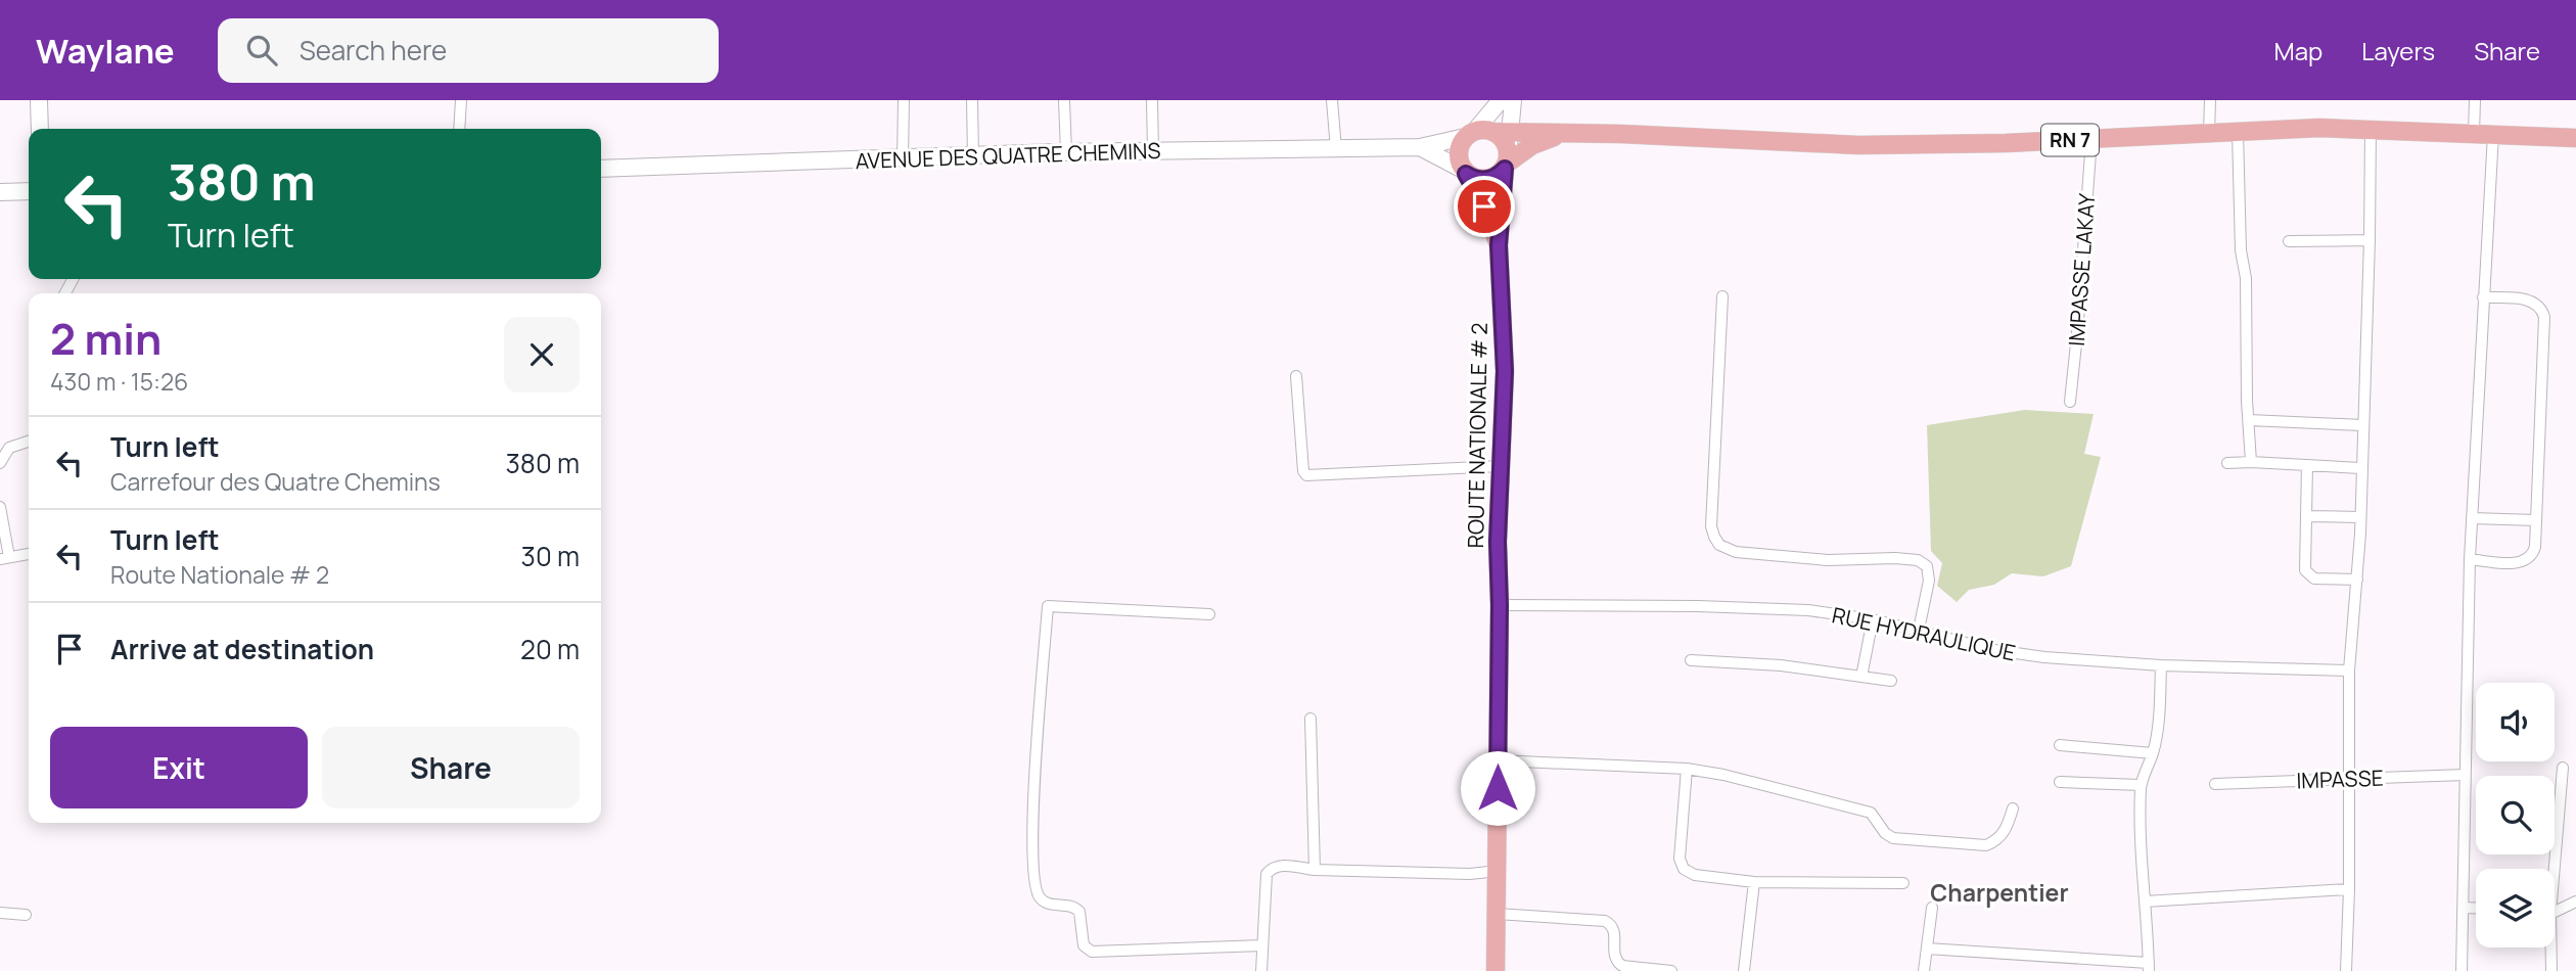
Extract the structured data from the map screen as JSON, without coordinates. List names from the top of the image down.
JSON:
{
  "streets": {
    "main road": ["RN 7", "AVENUE DES QUATRE CHEMINS", "ROUTE NATIONALE # 2"],
    "street": ["IMPASSE LAKAY", "RUE HYDRAULIQUE", "IMPASSE"]
  },
  "crossings": [
    ["RN 7", "AVENUE DES QUATRE CHEMINS"],
    ["RN 7", "IMPASSE LAKAY"],
    ["RN 7", "ROUTE NATIONALE # 2"],
    ["AVENUE DES QUATRE CHEMINS", "ROUTE NATIONALE # 2"],
    ["ROUTE NATIONALE # 2", "RUE HYDRAULIQUE"]
  ],
  "districts": ["Charpentier"],
  "page": {
    "header": "Waylane",
    "search": "Search here",
    "nav": ["Map", "Layers", "Share"],
    "turn": ["380 m", "Turn left"],
    "heading": ["2 min", "430 m · 15:26"],
    "list": [
      {
        "name": "Turn left",
        "note": "Carrefour des Quatre Chemins",
        "value": "380 m"
      },
      {
        "name": "Turn left",
        "note": "Route Nationale # 2",
        "value": "30 m"
      },
      {
        "name": "Arrive at destination",
        "value": "20 m"
      }
    ],
    "buttons": ["Exit", "Share"]
  }
}
